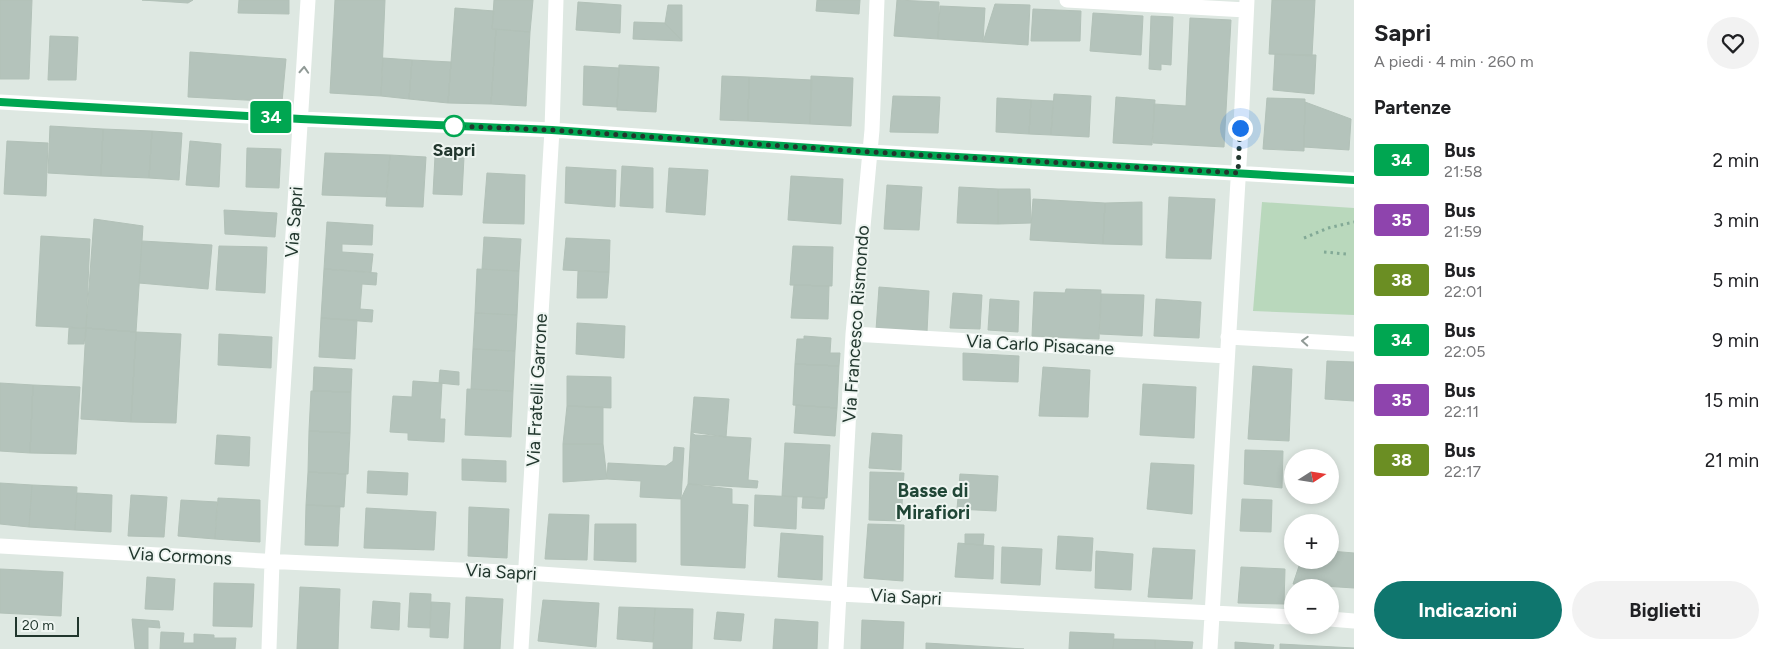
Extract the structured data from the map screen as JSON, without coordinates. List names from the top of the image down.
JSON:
{
  "streets": {
    "street": [
      "Via Sapri",
      "Via Francesco Rismondo",
      "Via Carlo Pisacane",
      "Via Fratelli Garrone",
      "Via Cormons"
    ]
  },
  "crossings": [
    ["Via Sapri", "Via Francesco Rismondo"],
    ["Via Sapri", "Via Fratelli Garrone"],
    ["Via Sapri", "Via Cormons"],
    ["Via Francesco Rismondo", "Via Carlo Pisacane"]
  ],
  "districts": ["Basse di Mirafiori"],
  "places": ["Sapri"],
  "lines": ["bus line 34"],
  "scale_bar": "20 m",
  "north": "right",
  "page": {
    "on_map": "34",
    "heading": [
      ["Sapri", "A piedi · 4 min · 260 m"],
      "Partenze"
    ],
    "list": [
      {
        "mark": "34",
        "name": "Bus",
        "note": "21:58",
        "value": "2 min"
      },
      {
        "mark": "35",
        "name": "Bus",
        "note": "21:59",
        "value": "3 min"
      },
      {
        "mark": "38",
        "name": "Bus",
        "note": "22:01",
        "value": "5 min"
      },
      {
        "mark": "34",
        "name": "Bus",
        "note": "22:05",
        "value": "9 min"
      },
      {
        "mark": "35",
        "name": "Bus",
        "note": "22:11",
        "value": "15 min"
      },
      {
        "mark": "38",
        "name": "Bus",
        "note": "22:17",
        "value": "21 min"
      }
    ],
    "map_buttons": ["+", "−"],
    "buttons": ["Indicazioni", "Biglietti"],
    "scale": "20 m"
  }
}
